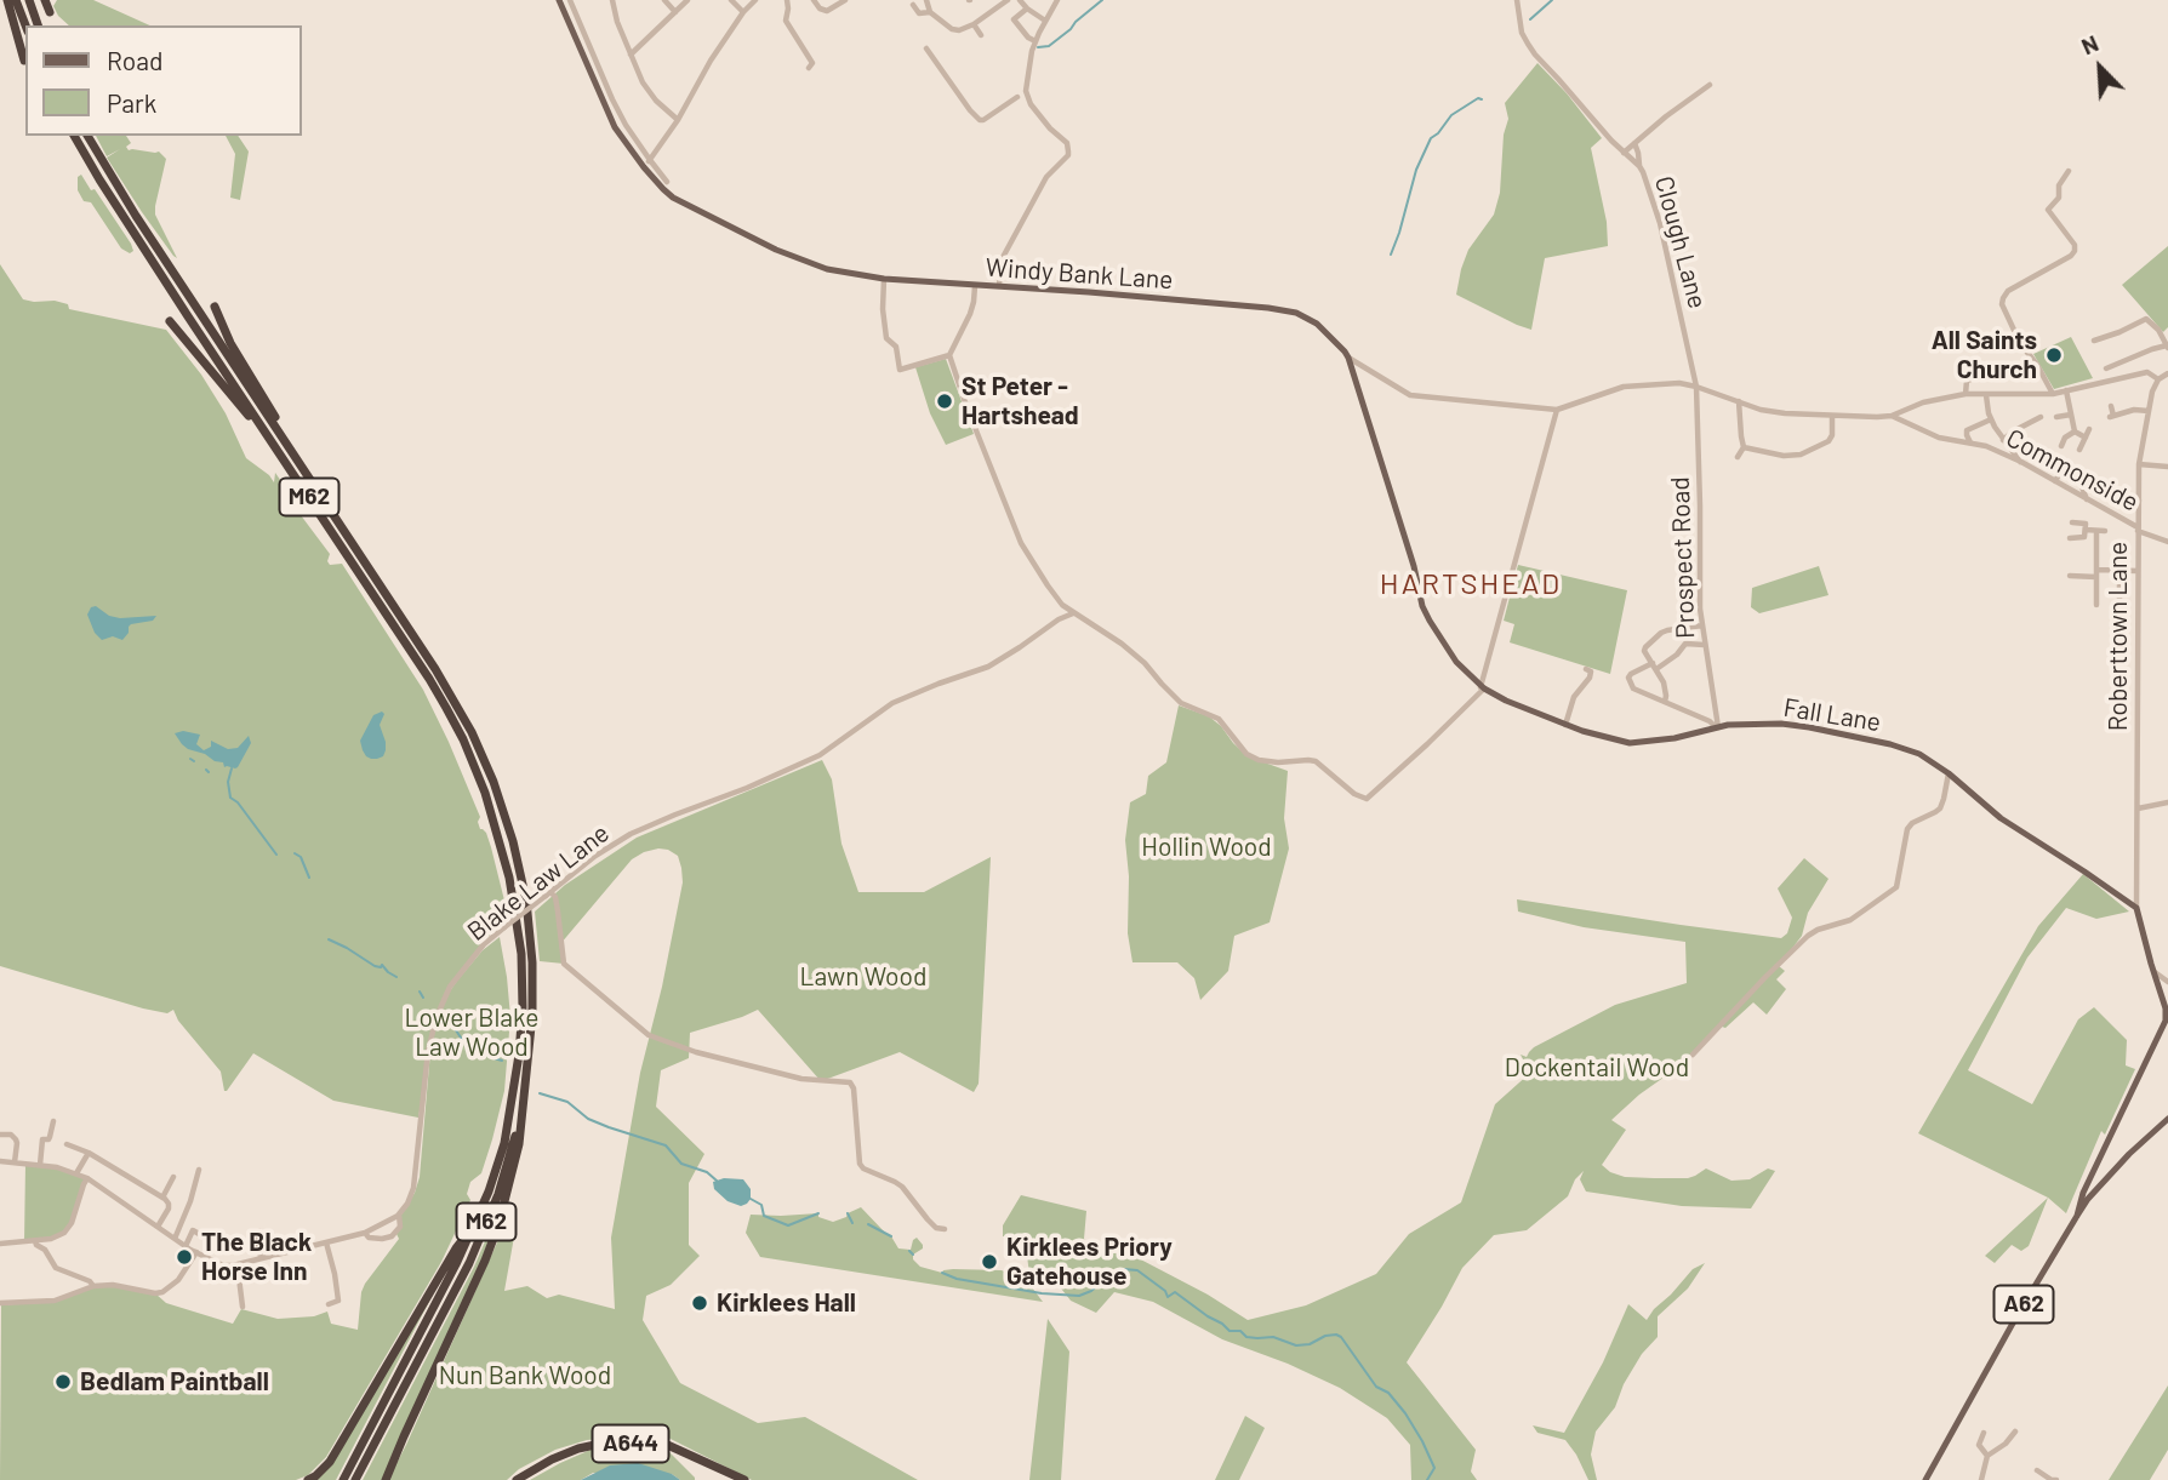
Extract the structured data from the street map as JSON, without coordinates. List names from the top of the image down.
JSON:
{
  "streets": {
    "highway": ["M62", "A644"],
    "main road": ["Windy Bank Lane", "Fall Lane", "A62"],
    "street": [
      "Clough Lane",
      "Commonside",
      "Prospect Road",
      "Roberttown Lane",
      "Blake Law Lane"
    ]
  },
  "crossings": [
    ["Clough Lane", "Windy Bank Lane"],
    ["Clough Lane", "Prospect Road"],
    ["Windy Bank Lane", "Commonside"],
    ["Windy Bank Lane", "Prospect Road"],
    ["Commonside", "Roberttown Lane"],
    ["Prospect Road", "Fall Lane"],
    ["Roberttown Lane", "Fall Lane"]
  ],
  "districts": ["HARTSHEAD"],
  "parks": [
    "Hollin Wood",
    "Lawn Wood",
    "Lower Blake Law Wood",
    "Dockentail Wood",
    "Nun Bank Wood"
  ],
  "places": [
    "All Saints Church",
    "St Peter - Hartshead",
    "The Black Horse Inn",
    "Kirklees Priory Gatehouse",
    "Kirklees Hall",
    "Bedlam Paintball"
  ],
  "legend": ["Road", "Park"],
  "north": "top left"
}
